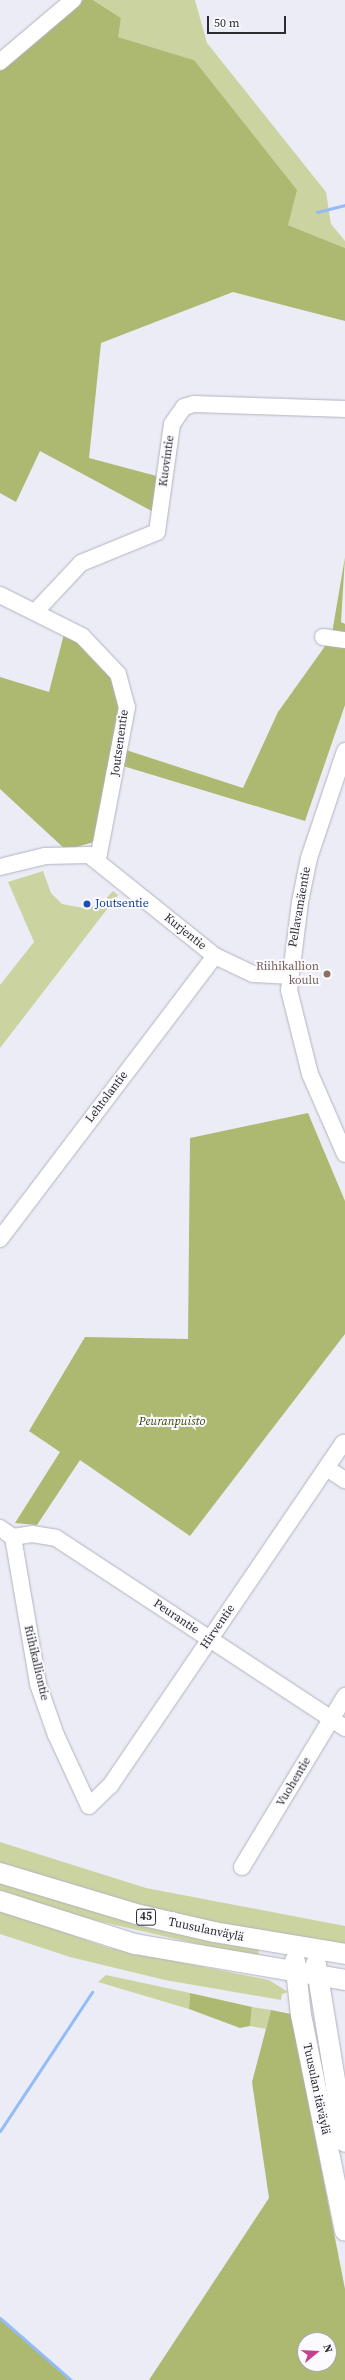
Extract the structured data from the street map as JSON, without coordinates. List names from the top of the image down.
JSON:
{
  "streets": {
    "main road": ["45", "Tuusulanväylä", "Tuusulan itäväylä"],
    "street": [
      "Kuovintie",
      "Joutsenentie",
      "Pellavamäentie",
      "Kurjentie",
      "Lehtolantie",
      "Peurantie",
      "Hirventie",
      "Riihikalliontie",
      "Vuohentie"
    ]
  },
  "crossings": [
    ["Kuovintie", "Joutsenentie"],
    ["Joutsenentie", "Kurjentie"],
    ["Pellavamäentie", "Kurjentie"],
    ["Kurjentie", "Lehtolantie"],
    ["Peurantie", "Hirventie"],
    ["Peurantie", "Riihikalliontie"],
    ["Peurantie", "Vuohentie"],
    ["Hirventie", "Riihikalliontie"],
    ["45", "Tuusulan itäväylä"],
    ["Tuusulanväylä", "Tuusulan itäväylä"]
  ],
  "parks": ["Peuranpuisto"],
  "places": ["Joutsentie", "Riihikallion koulu"],
  "scale_bar": "50 m",
  "north": "right"
}
